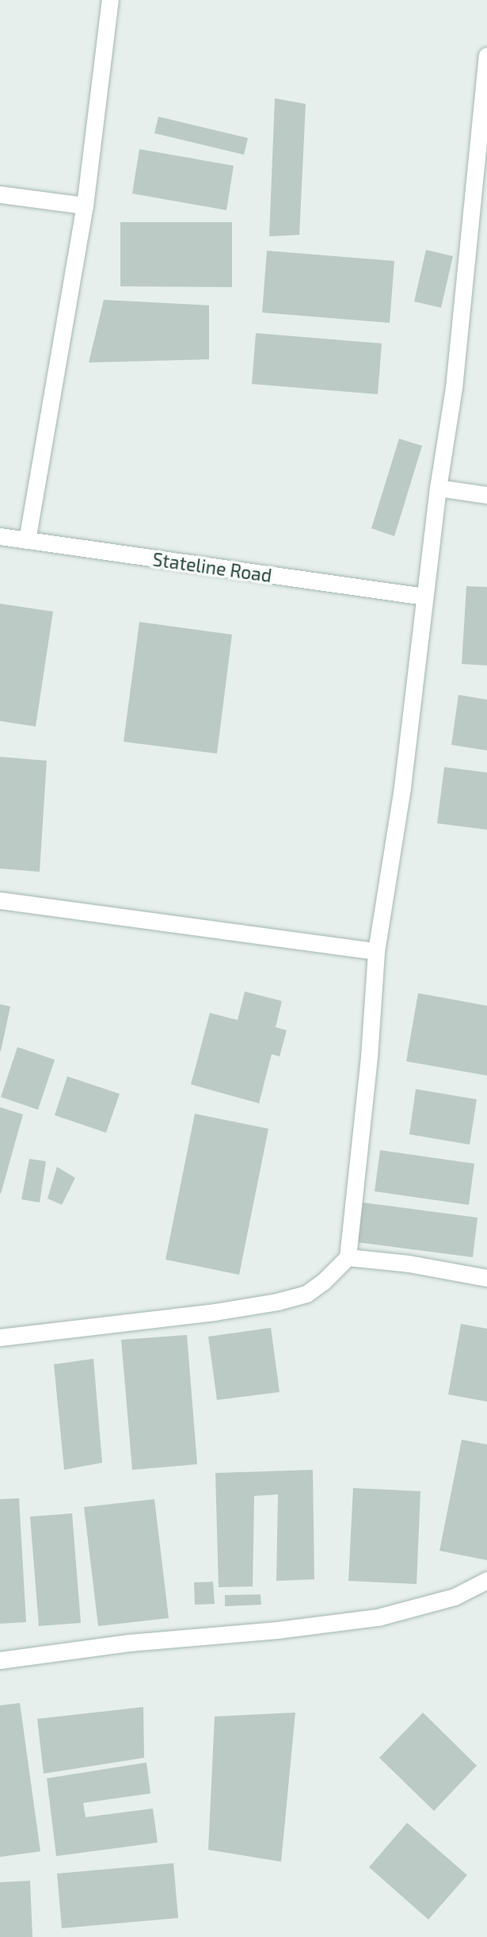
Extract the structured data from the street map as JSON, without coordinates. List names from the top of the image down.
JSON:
{
  "streets": {
    "street": ["Stateline Road"]
  }
}
